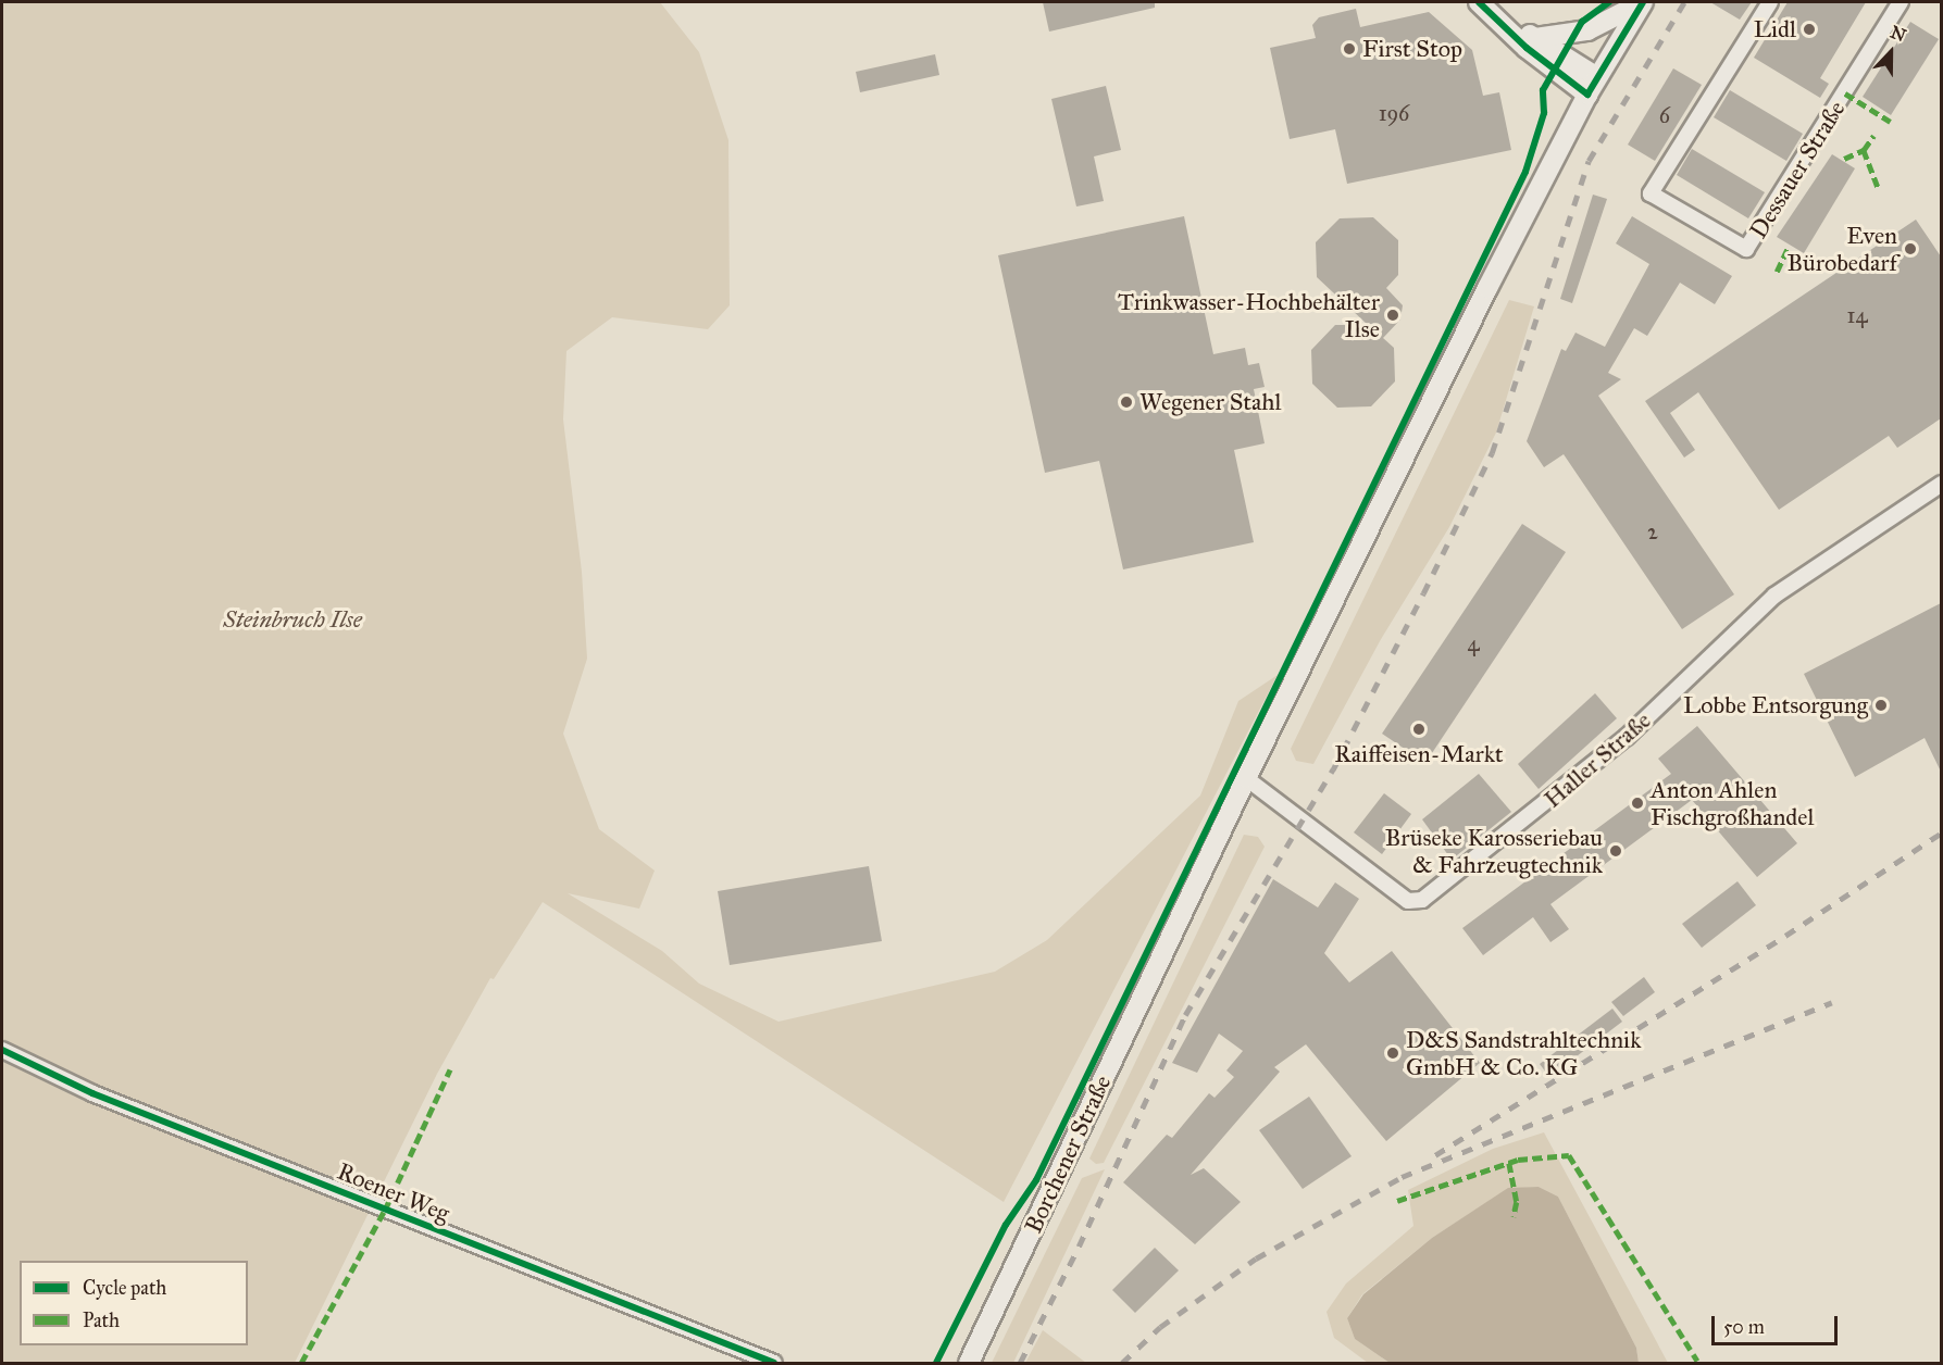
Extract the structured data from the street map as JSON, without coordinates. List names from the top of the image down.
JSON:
{
  "streets": {
    "main road": ["Borchener Straße"],
    "street": ["Dessauer Straße", "Haller Straße", "Roener Weg"]
  },
  "crossings": [
    ["Haller Straße", "Borchener Straße"]
  ],
  "parks": ["Steinbruch Ilse"],
  "places": [
    "Lidl",
    "First Stop",
    "Even Bürobedarf",
    "Trinkwasser-Hochbehälter Ilse",
    "Wegener Stahl",
    "Lobbe Entsorgung",
    "Raiffeisen-Markt",
    "Anton Ahlen Fischgroßhandel",
    "Brüseke Karosseriebau & Fahrzeugtechnik",
    "D&S Sandstrahltechnik GmbH & Co. KG"
  ],
  "house_numbers": [
    "196",
    "6",
    "14",
    "2",
    "4"
  ],
  "legend": ["Cycle path", "Path"],
  "scale_bar": "50 m",
  "north": "top"
}
